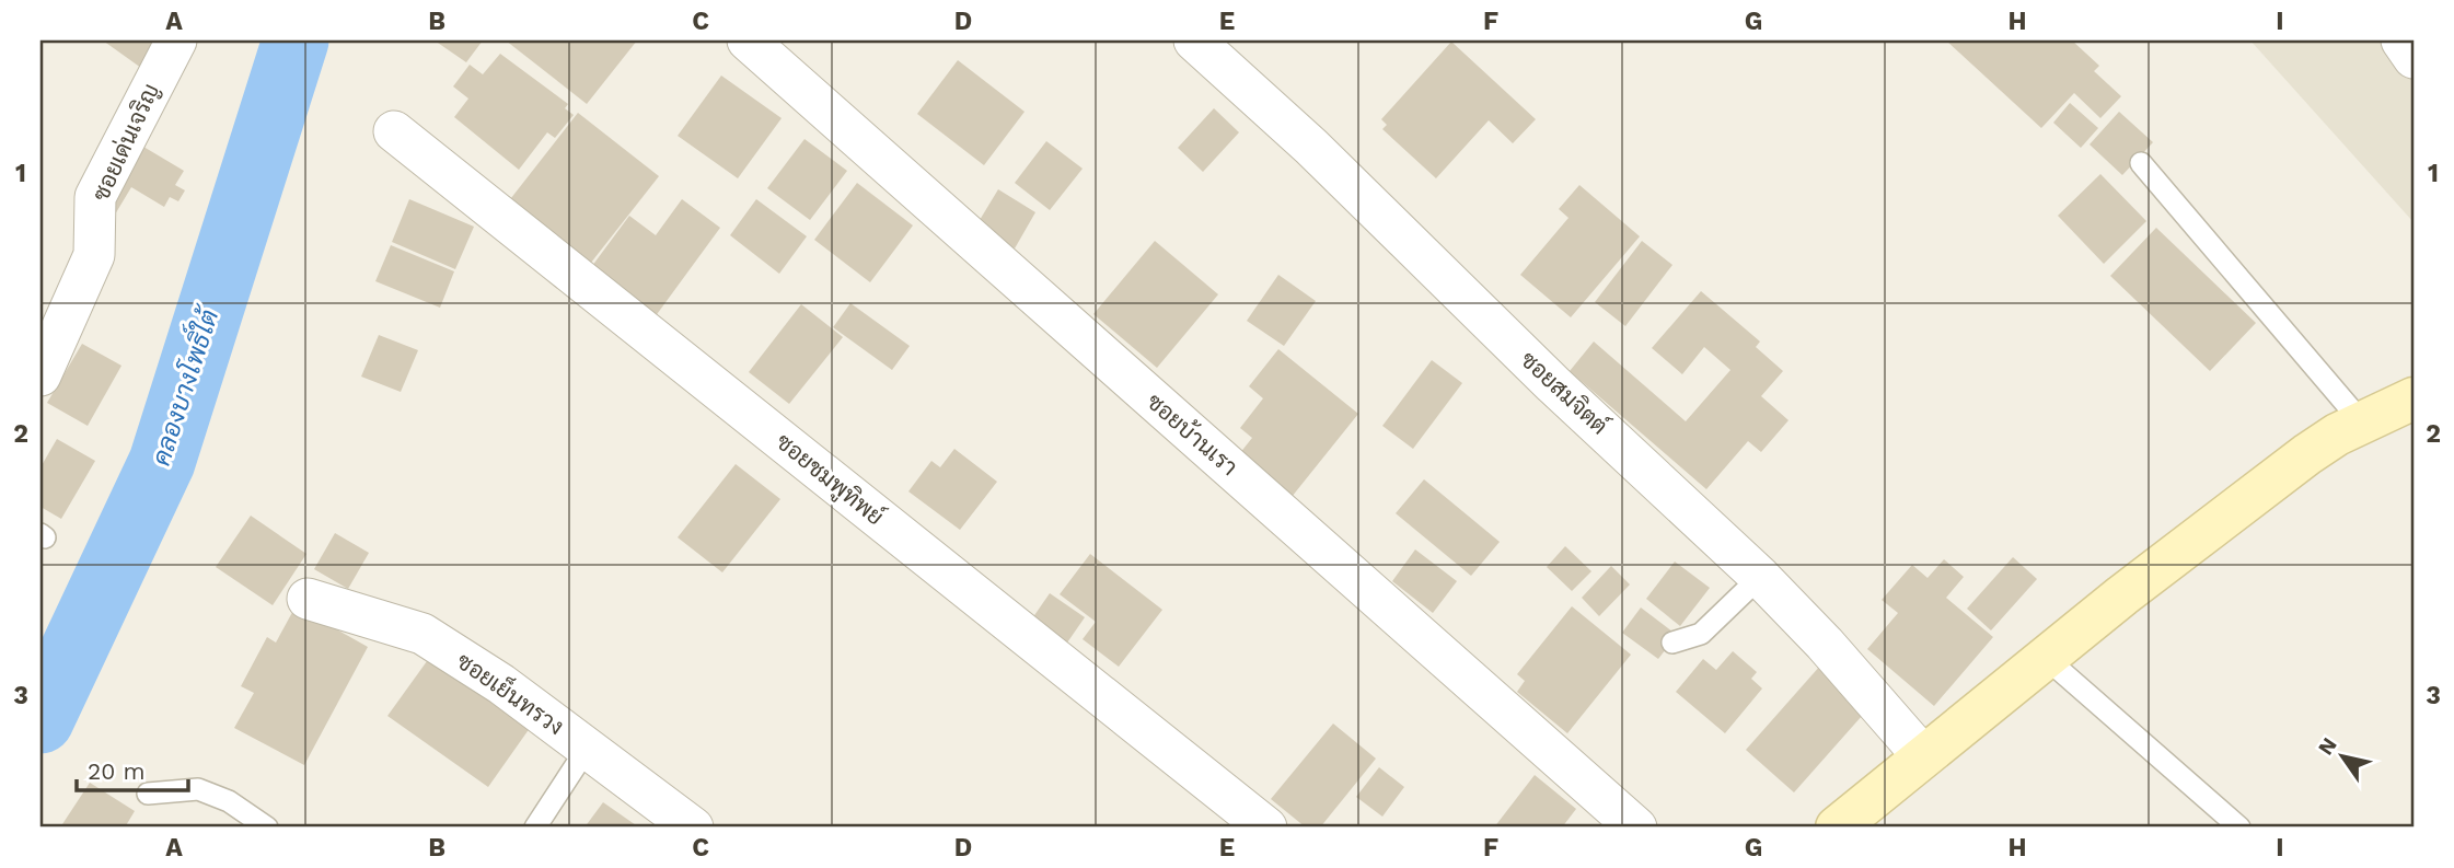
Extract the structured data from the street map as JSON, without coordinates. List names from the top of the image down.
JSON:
{
  "streets": {
    "street": [
      "ซอยเด่นเจริญ",
      "ซอยสมจิตต์",
      "ซอยบ้านเรา",
      "ซอยชมพูทิพย์",
      "ซอยเย็นทรวง"
    ]
  },
  "water": ["คลองบางโพธิ์ใต้"],
  "scale_bar": "20 m",
  "north": "top left",
  "grid": {
    "columns": [
      "A",
      "B",
      "C",
      "D",
      "E",
      "F",
      "G",
      "H",
      "I"
    ],
    "rows": ["1", "2", "3"]
  }
}
